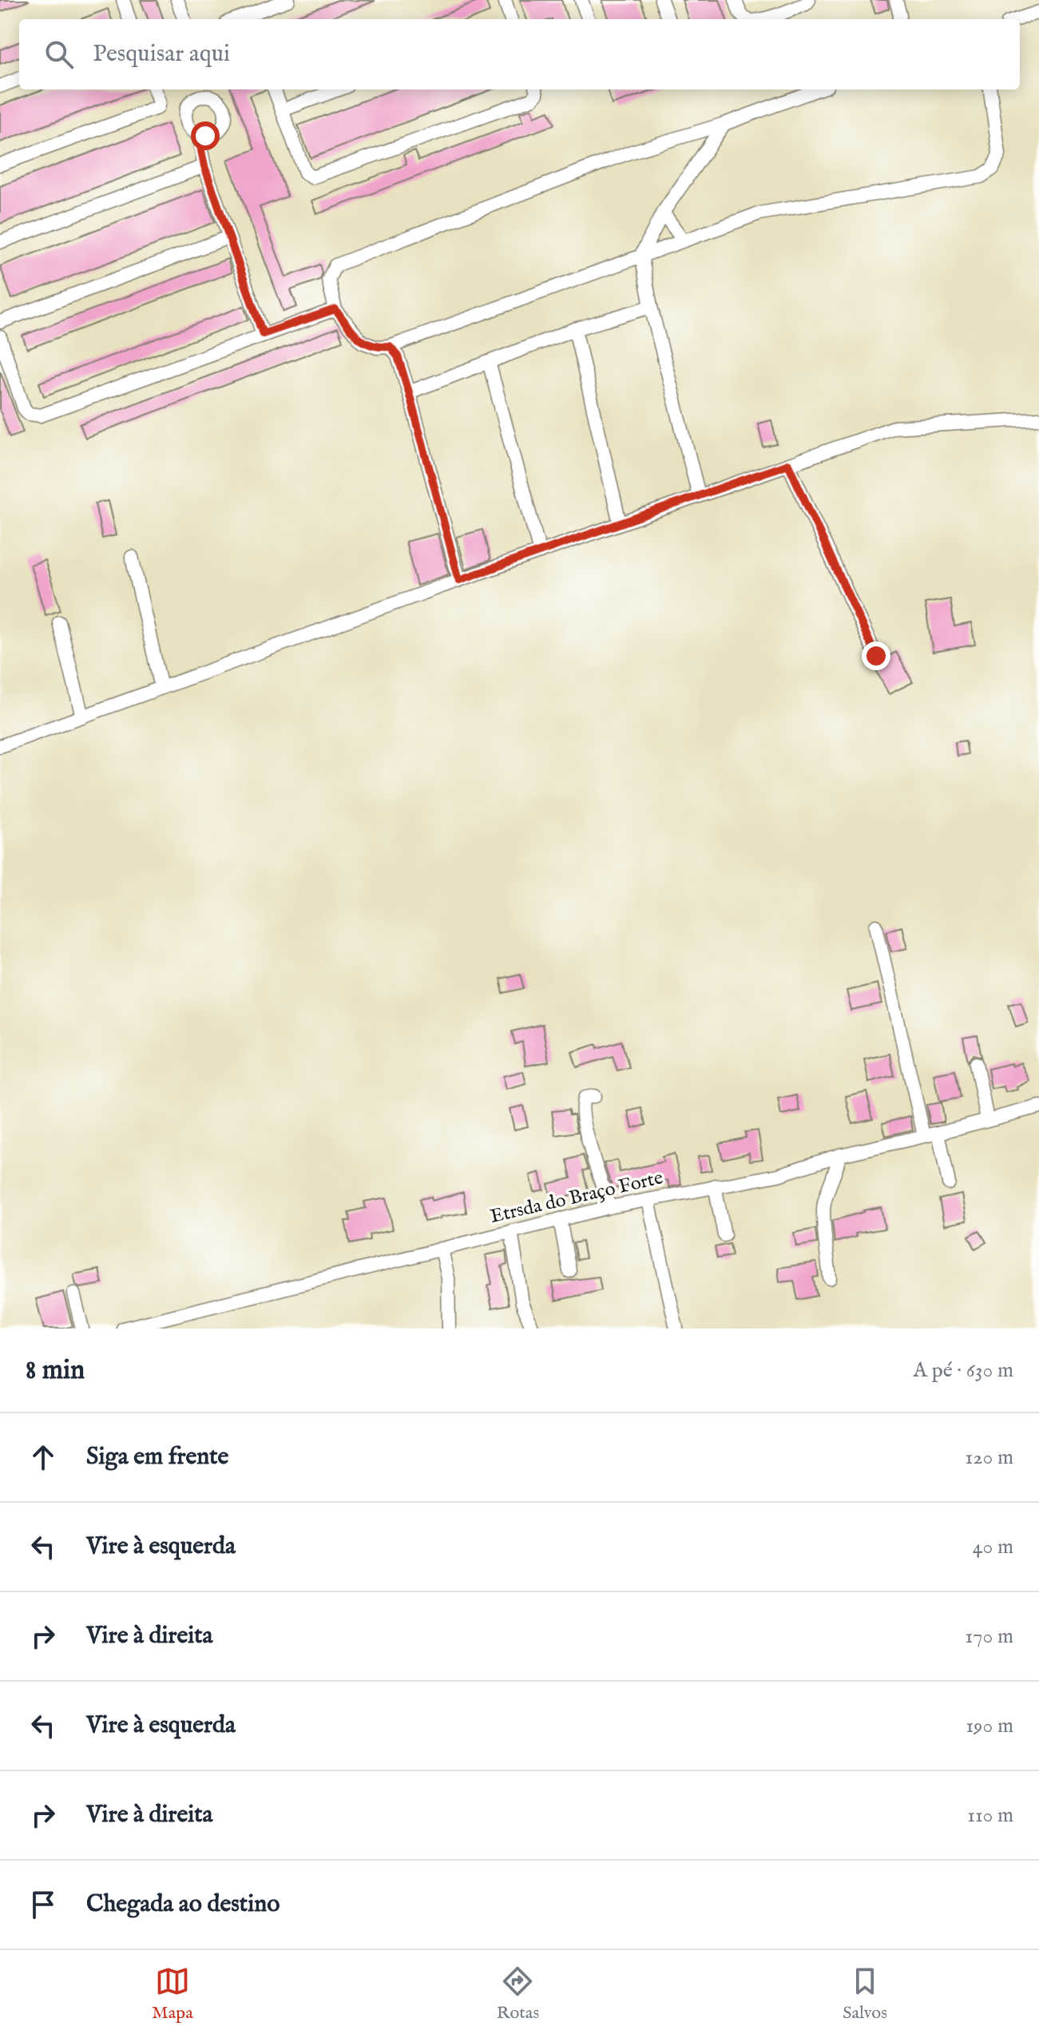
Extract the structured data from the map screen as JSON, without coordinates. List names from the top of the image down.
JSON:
{
  "streets": {
    "street": ["Etrsda do Braço Forte"]
  },
  "page": {
    "search": "Pesquisar aqui",
    "heading": ["8 min", "A pé · 630 m"],
    "list": [
      ["Siga em frente", "120 m"],
      ["Vire à esquerda", "40 m"],
      ["Vire à direita", "170 m"],
      ["Vire à esquerda", "190 m"],
      ["Vire à direita", "110 m"],
      "Chegada ao destino"
    ],
    "nav": ["Mapa", "Rotas", "Salvos"]
  }
}
